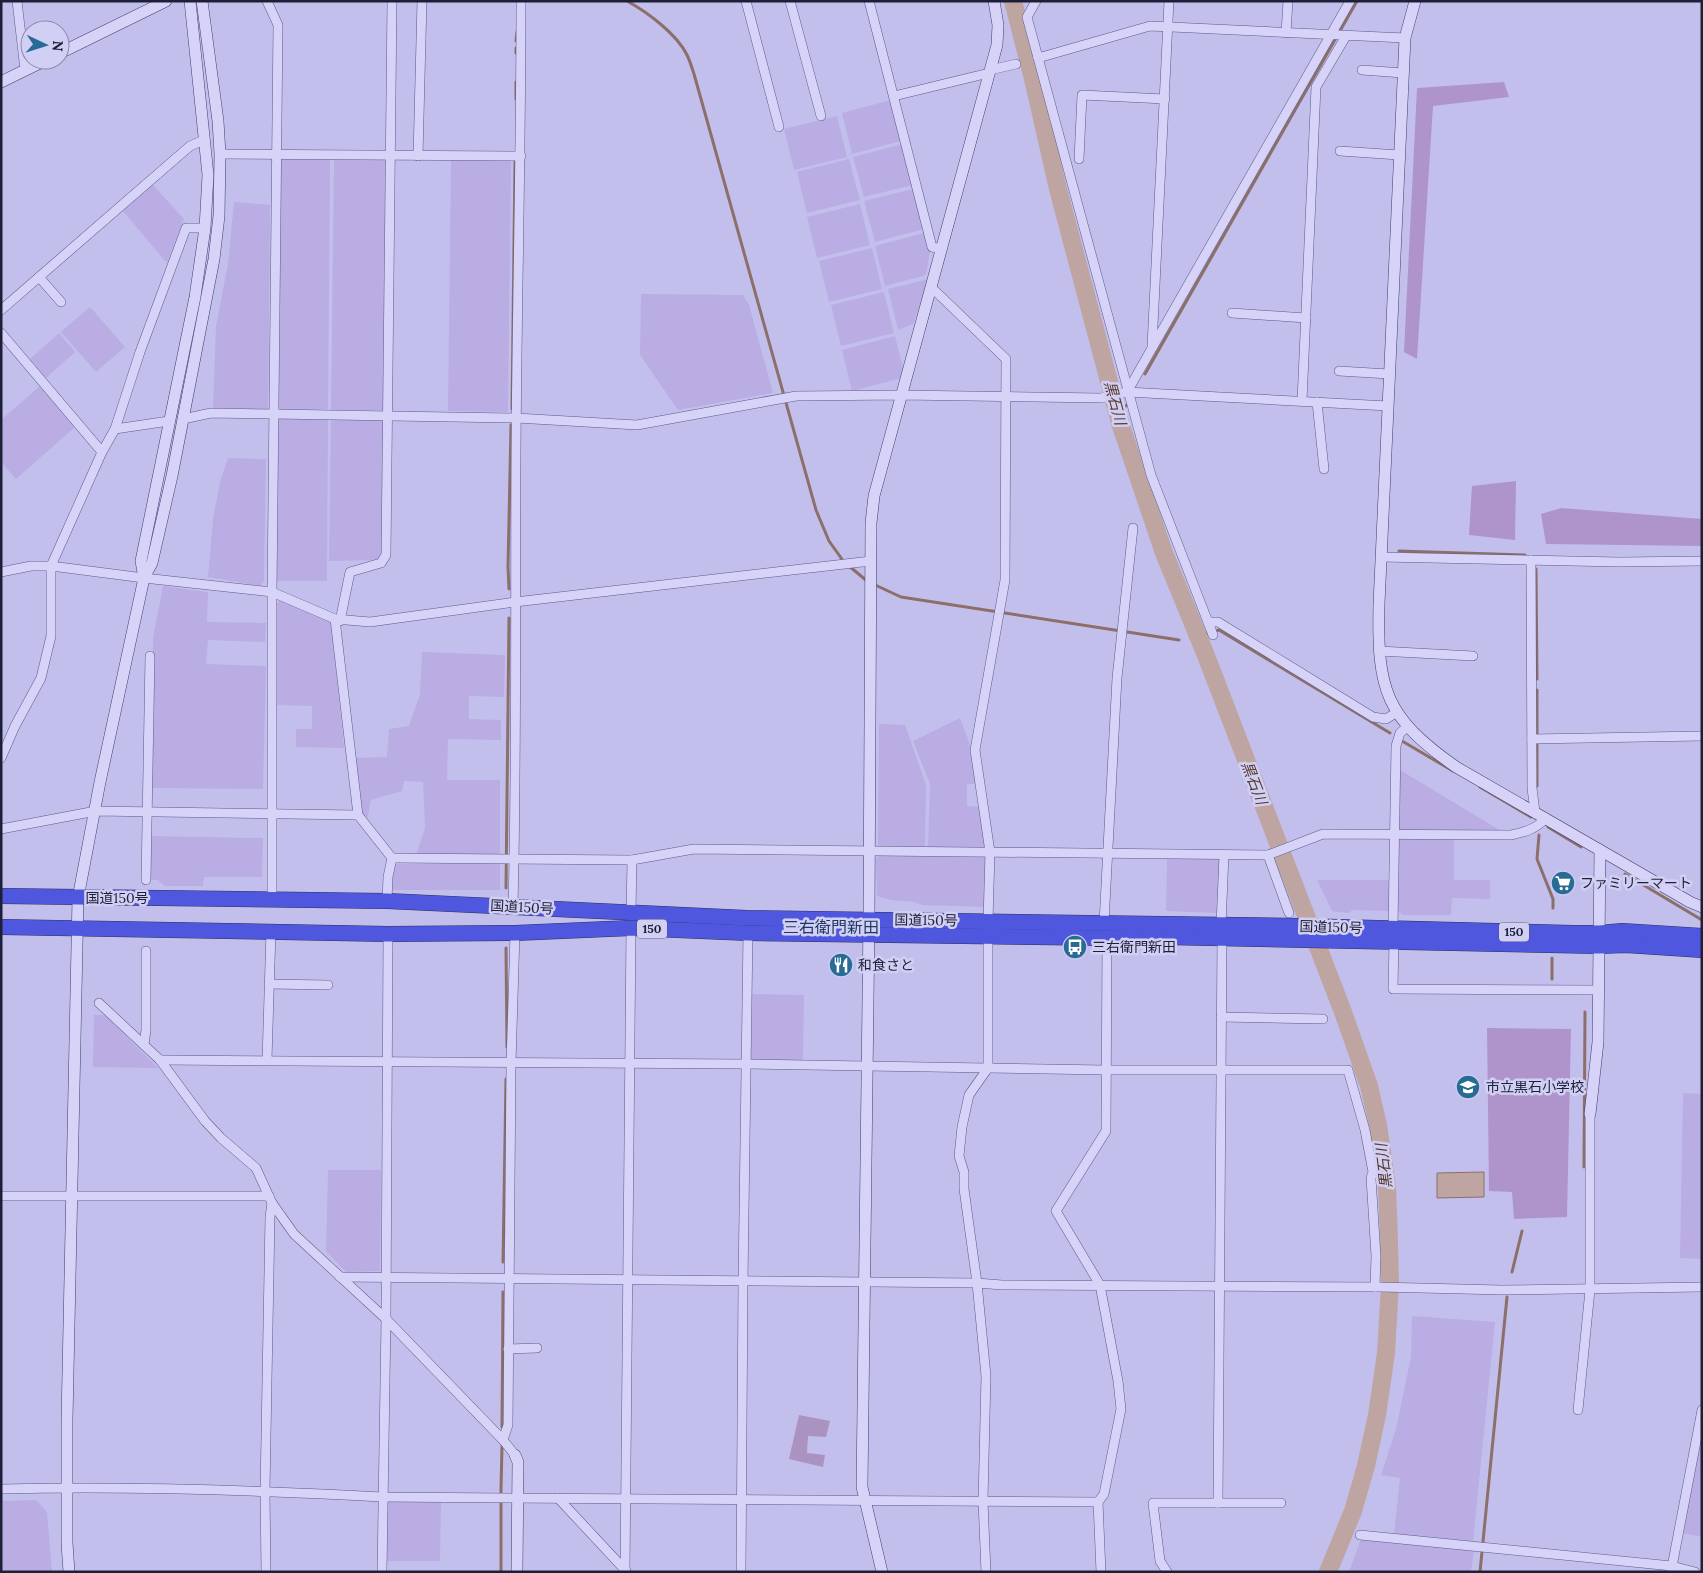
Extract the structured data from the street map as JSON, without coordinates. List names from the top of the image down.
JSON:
{
  "streets": {
    "highway": ["国道150号", "150"]
  },
  "districts": ["三右衛門新田"],
  "water": ["黒石川"],
  "places": {
    "supermarket": ["ファミリーマート"],
    "bus stop": ["三右衛門新田"],
    "restaurant": ["和食さと"],
    "school or university": ["市立黒石小学校"]
  },
  "north": "right"
}
